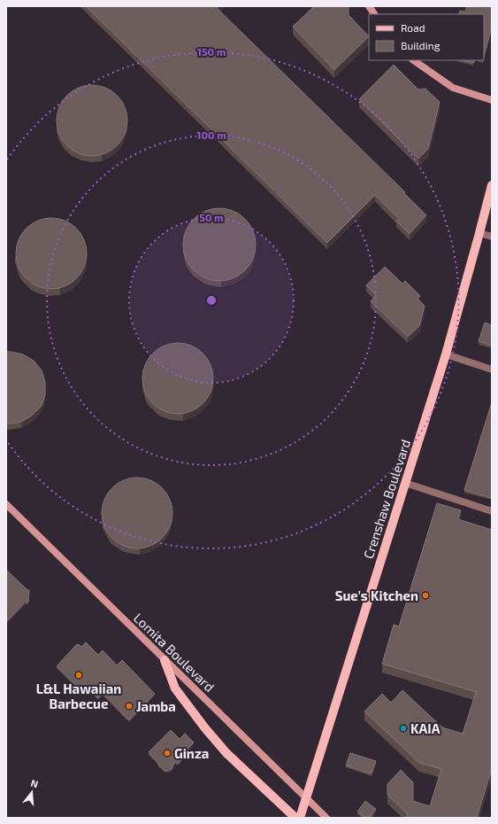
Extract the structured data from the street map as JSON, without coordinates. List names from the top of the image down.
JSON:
{
  "streets": {
    "main road": ["Crenshaw Boulevard", "Lomita Boulevard"]
  },
  "crossings": [
    ["Crenshaw Boulevard", "Lomita Boulevard"]
  ],
  "places": [
    "Sue's Kitchen",
    "L&L Hawaiian Barbecue",
    "Jamba",
    "KAIA",
    "Ginza"
  ],
  "legend": ["Road", "Building"],
  "north": "top",
  "rings": ["150 m", "100 m", "50 m"]
}
